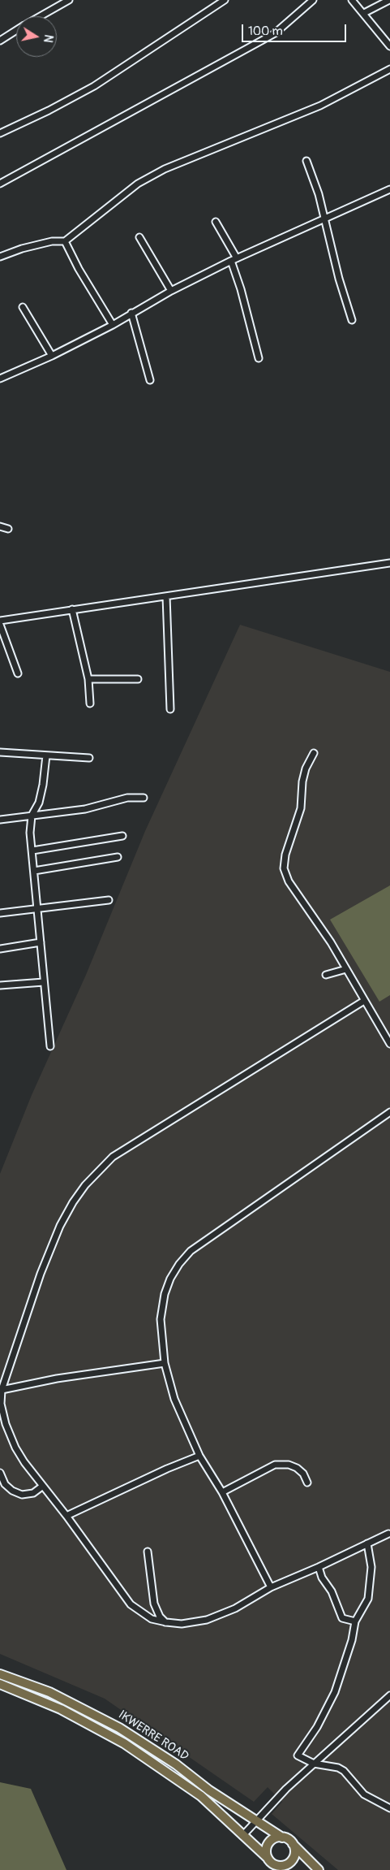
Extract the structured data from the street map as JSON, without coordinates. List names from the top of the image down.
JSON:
{
  "streets": {
    "main road": ["IKWERRE ROAD"]
  },
  "scale_bar": "100 m",
  "north": "right"
}
